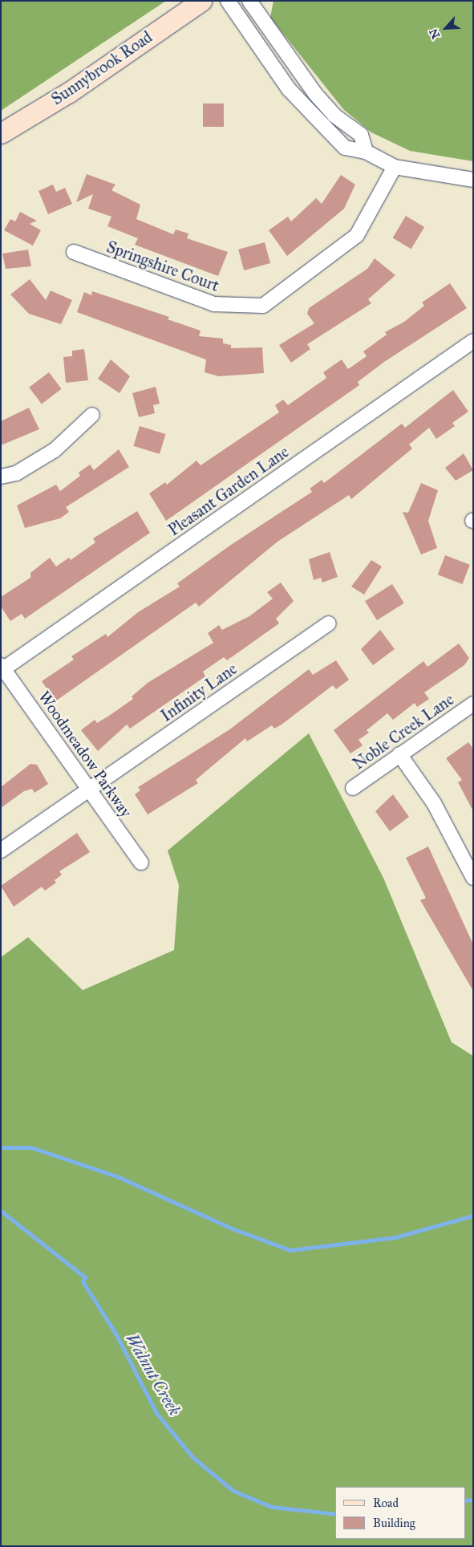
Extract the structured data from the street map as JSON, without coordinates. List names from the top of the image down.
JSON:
{
  "streets": {
    "main road": ["Sunnybrook Road"],
    "street": [
      "Springshire Court",
      "Pleasant Garden Lane",
      "Infinity Lane",
      "Noble Creek Lane",
      "Woodmeadow Parkway"
    ]
  },
  "crossings": [
    ["Pleasant Garden Lane", "Woodmeadow Parkway"],
    ["Infinity Lane", "Woodmeadow Parkway"]
  ],
  "water": ["Walnut Creek"],
  "legend": ["Road", "Building"],
  "north": "bottom left"
}
